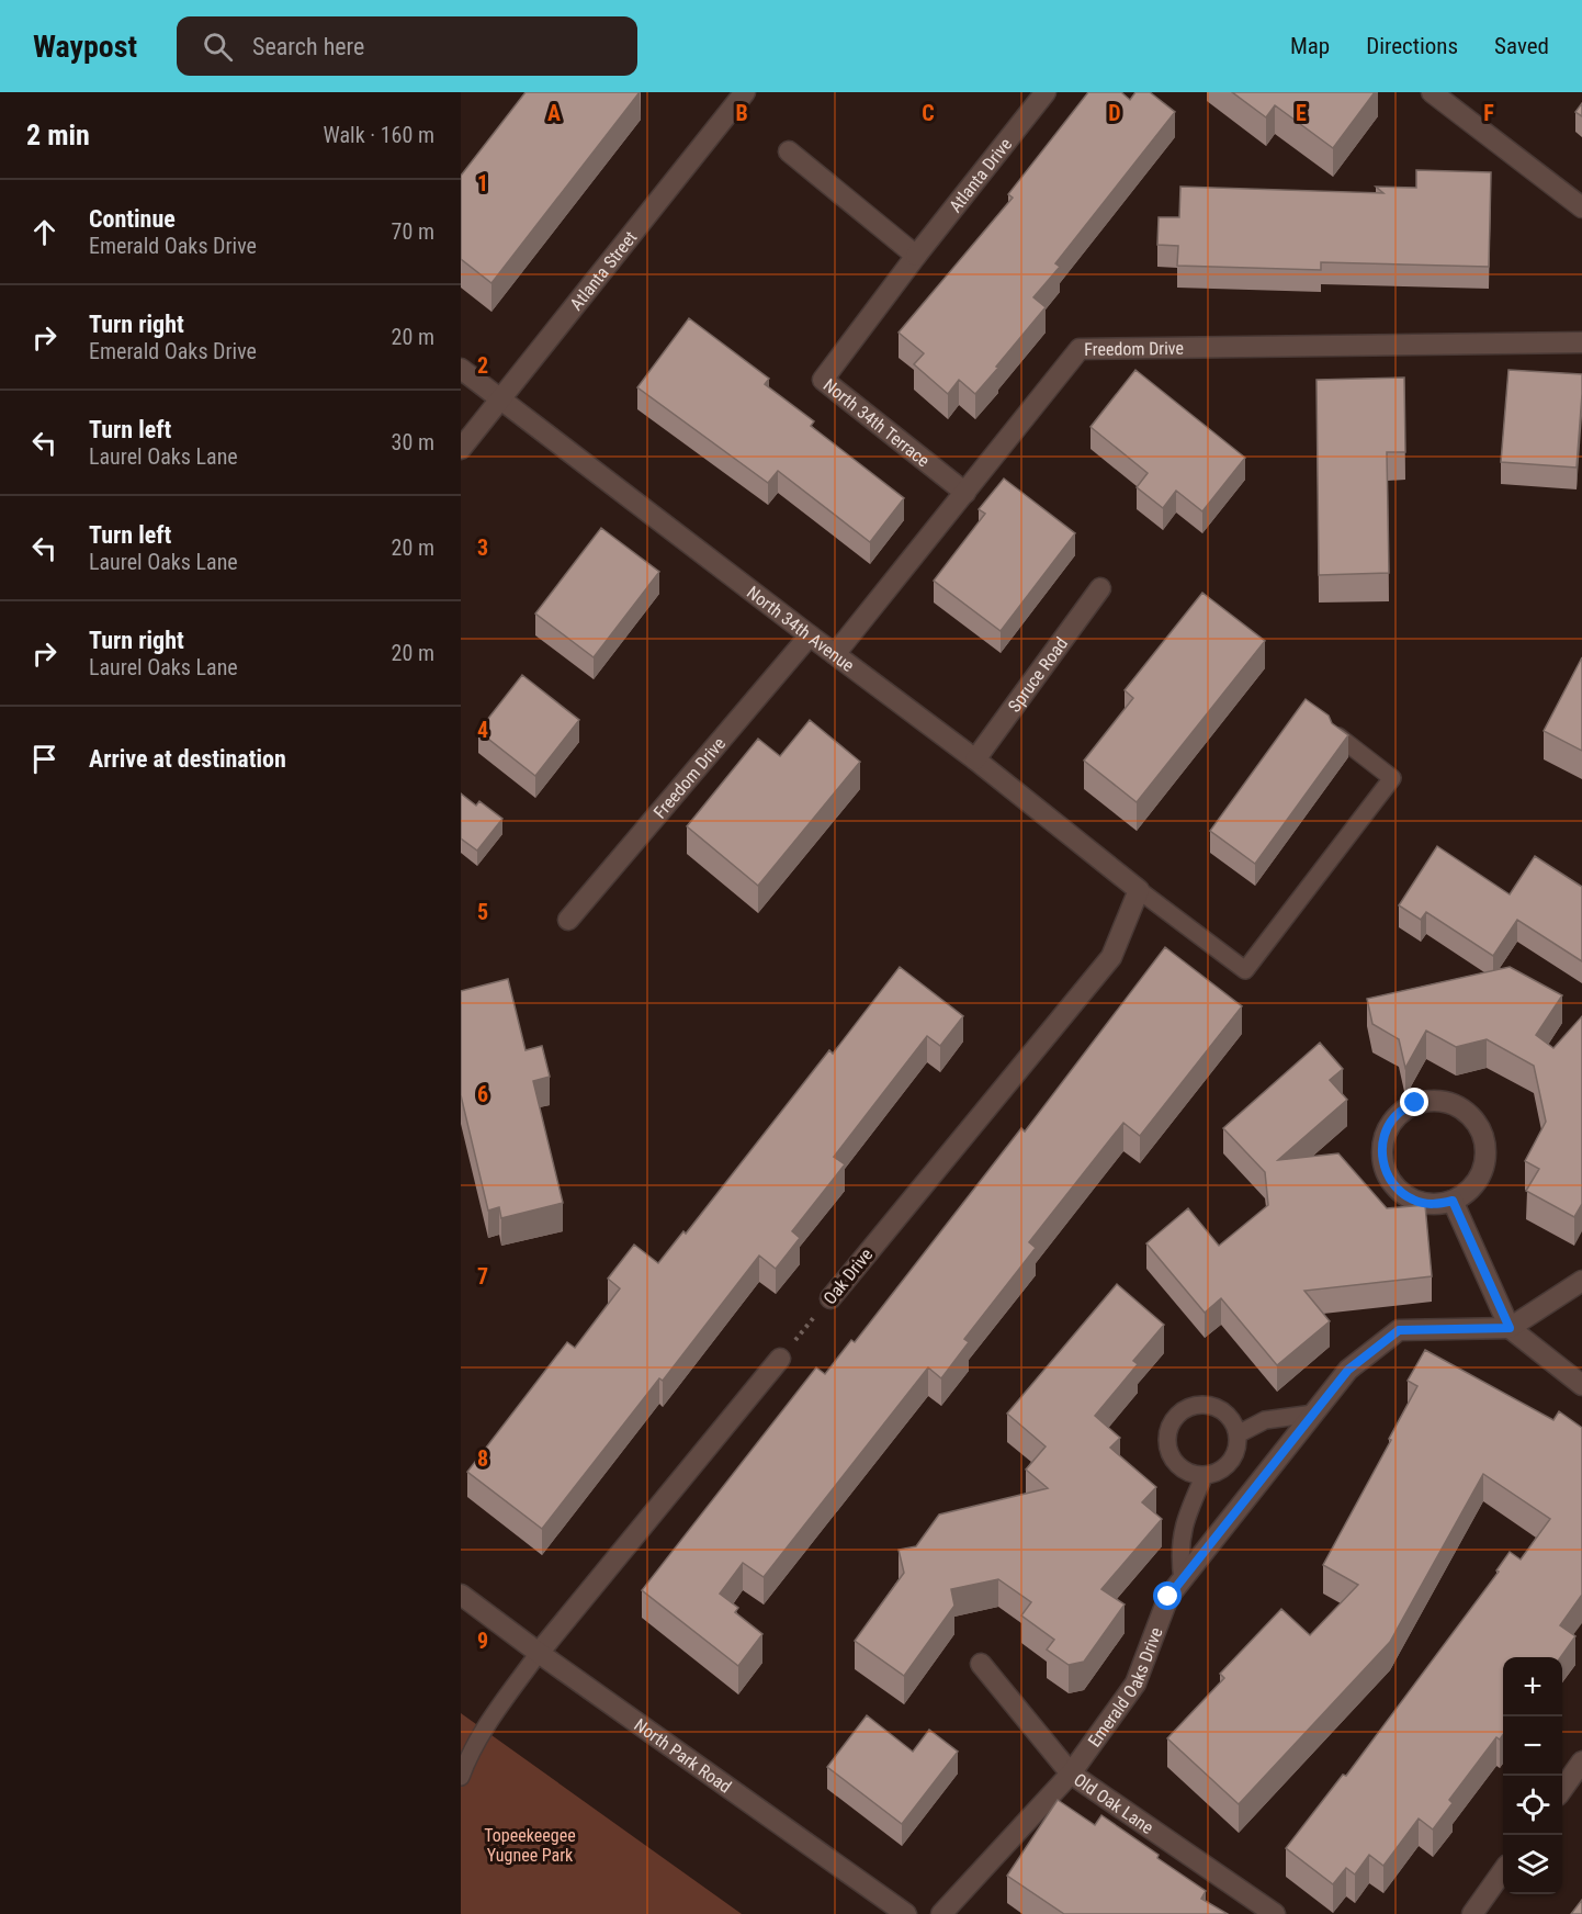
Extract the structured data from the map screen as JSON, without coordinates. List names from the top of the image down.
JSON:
{
  "streets": {
    "street": [
      "Atlanta Drive",
      "Atlanta Street",
      "Freedom Drive",
      "North 34th Terrace",
      "North 34th Avenue",
      "Spruce Road",
      "Oak Drive",
      "Emerald Oaks Drive",
      "North Park Road",
      "Old Oak Lane"
    ]
  },
  "crossings": [
    ["Atlanta Drive", "North 34th Terrace"],
    ["Atlanta Street", "North 34th Avenue"],
    ["Freedom Drive", "North 34th Terrace"],
    ["Freedom Drive", "North 34th Avenue"],
    ["North 34th Avenue", "Spruce Road"],
    ["North 34th Avenue", "Oak Drive"],
    ["Emerald Oaks Drive", "Old Oak Lane"]
  ],
  "parks": ["Topeekeegee Yugnee Park"],
  "page": {
    "header": "Waypost",
    "search": "Search here",
    "nav": ["Map", "Directions", "Saved"],
    "heading": ["2 min", "Walk · 160 m"],
    "list": [
      ["Continue", "Emerald Oaks Drive", "70 m"],
      ["Turn right", "Emerald Oaks Drive", "20 m"],
      ["Turn left", "Laurel Oaks Lane", "30 m"],
      ["Turn left", "Laurel Oaks Lane", "20 m"],
      ["Turn right", "Laurel Oaks Lane", "20 m"],
      "Arrive at destination"
    ],
    "map_buttons": ["+", "−"]
  },
  "grid": {
    "columns": [
      "A",
      "B",
      "C",
      "D",
      "E",
      "F"
    ],
    "rows": [
      "1",
      "2",
      "3",
      "4",
      "5",
      "6",
      "7",
      "8",
      "9"
    ]
  }
}
